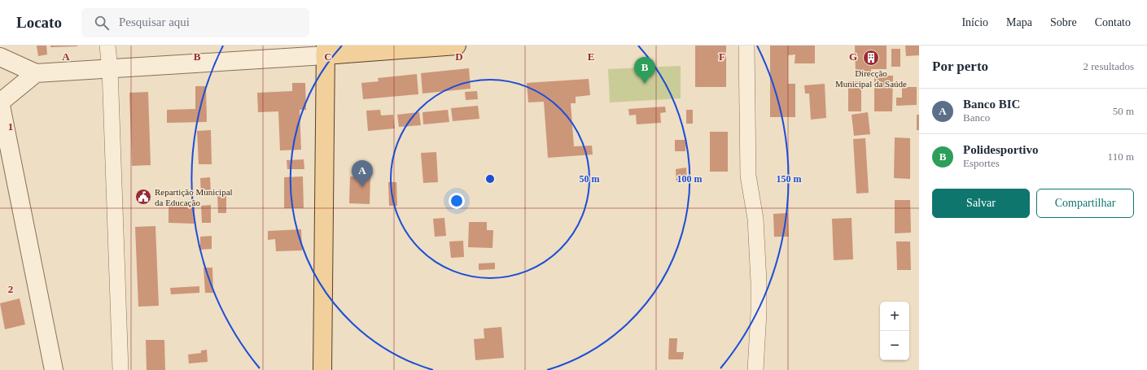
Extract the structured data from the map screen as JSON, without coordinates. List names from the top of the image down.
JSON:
{
  "places": {
    "building": ["Direcção Municipal da Saúde"],
    "public building": ["Repartição Municipal da Educação"]
  },
  "page": {
    "header": "Locato",
    "search": "Pesquisar aqui",
    "nav": [
      "Início",
      "Mapa",
      "Sobre",
      "Contato"
    ],
    "heading": ["Por perto", "2 resultados"],
    "pins": ["B", "A"],
    "list": [
      {
        "mark": "A",
        "name": "Banco BIC",
        "note": "Banco",
        "value": "50 m"
      },
      {
        "mark": "B",
        "name": "Polidesportivo",
        "note": "Esportes",
        "value": "110 m"
      }
    ],
    "buttons": ["Salvar", "Compartilhar"],
    "map_buttons": ["+", "−"]
  },
  "grid": {
    "columns": [
      "A",
      "B",
      "C",
      "D",
      "E",
      "F",
      "G"
    ],
    "rows": ["1", "2"]
  },
  "rings": ["50 m", "100 m", "150 m"]
}
